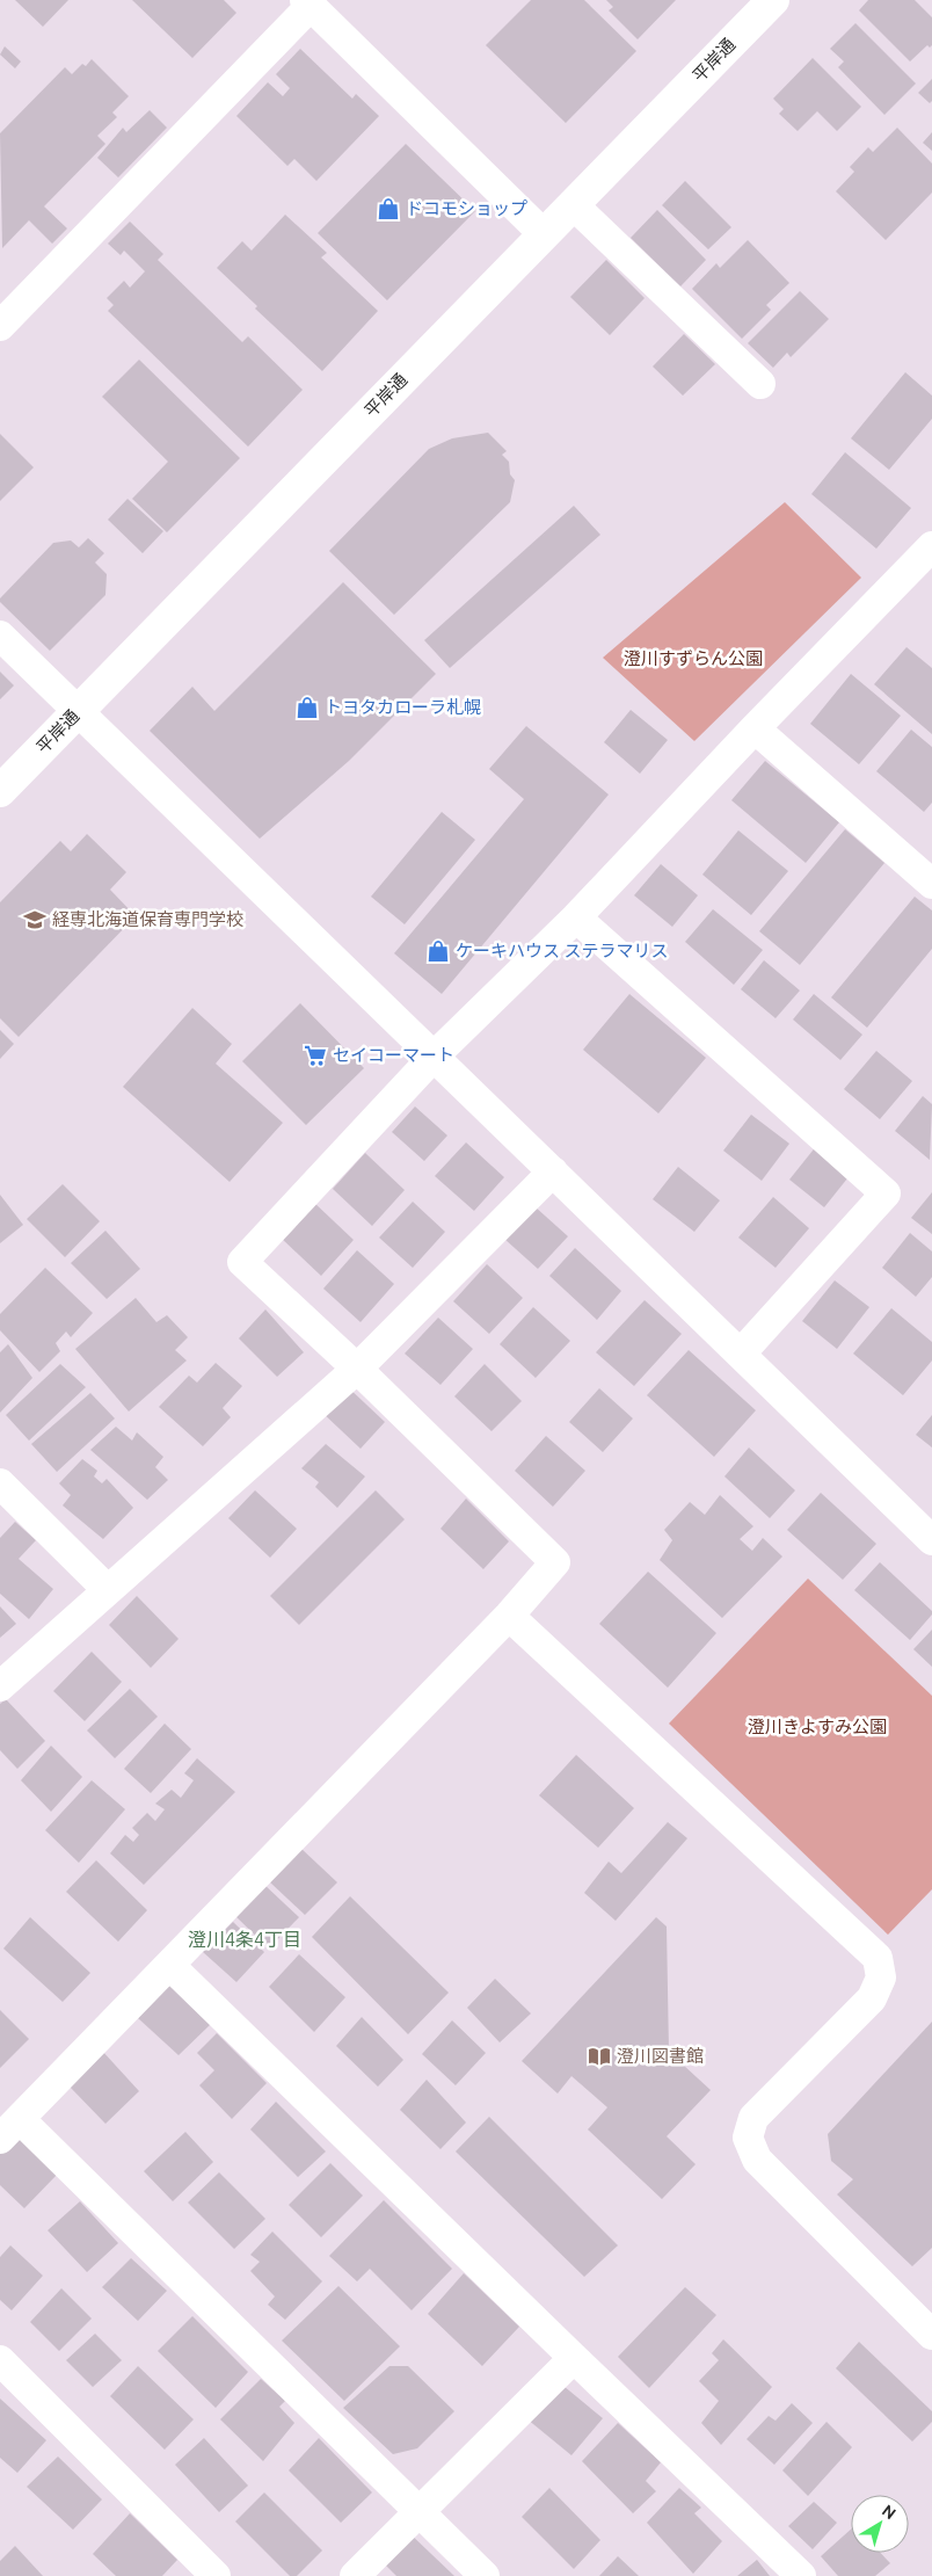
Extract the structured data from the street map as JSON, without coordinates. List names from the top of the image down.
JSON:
{
  "streets": {
    "street": ["平岸通"]
  },
  "districts": ["澄川4条4丁目"],
  "parks": ["澄川すずらん公園", "澄川きよすみ公園"],
  "places": {
    "shop": ["ドコモショップ", "トヨタカローラ札幌", "ケーキハウス ステラマリス"],
    "school or university": ["経専北海道保育専門学校"],
    "supermarket": ["セイコーマート"],
    "library": ["澄川図書館"]
  },
  "north": "top right"
}
